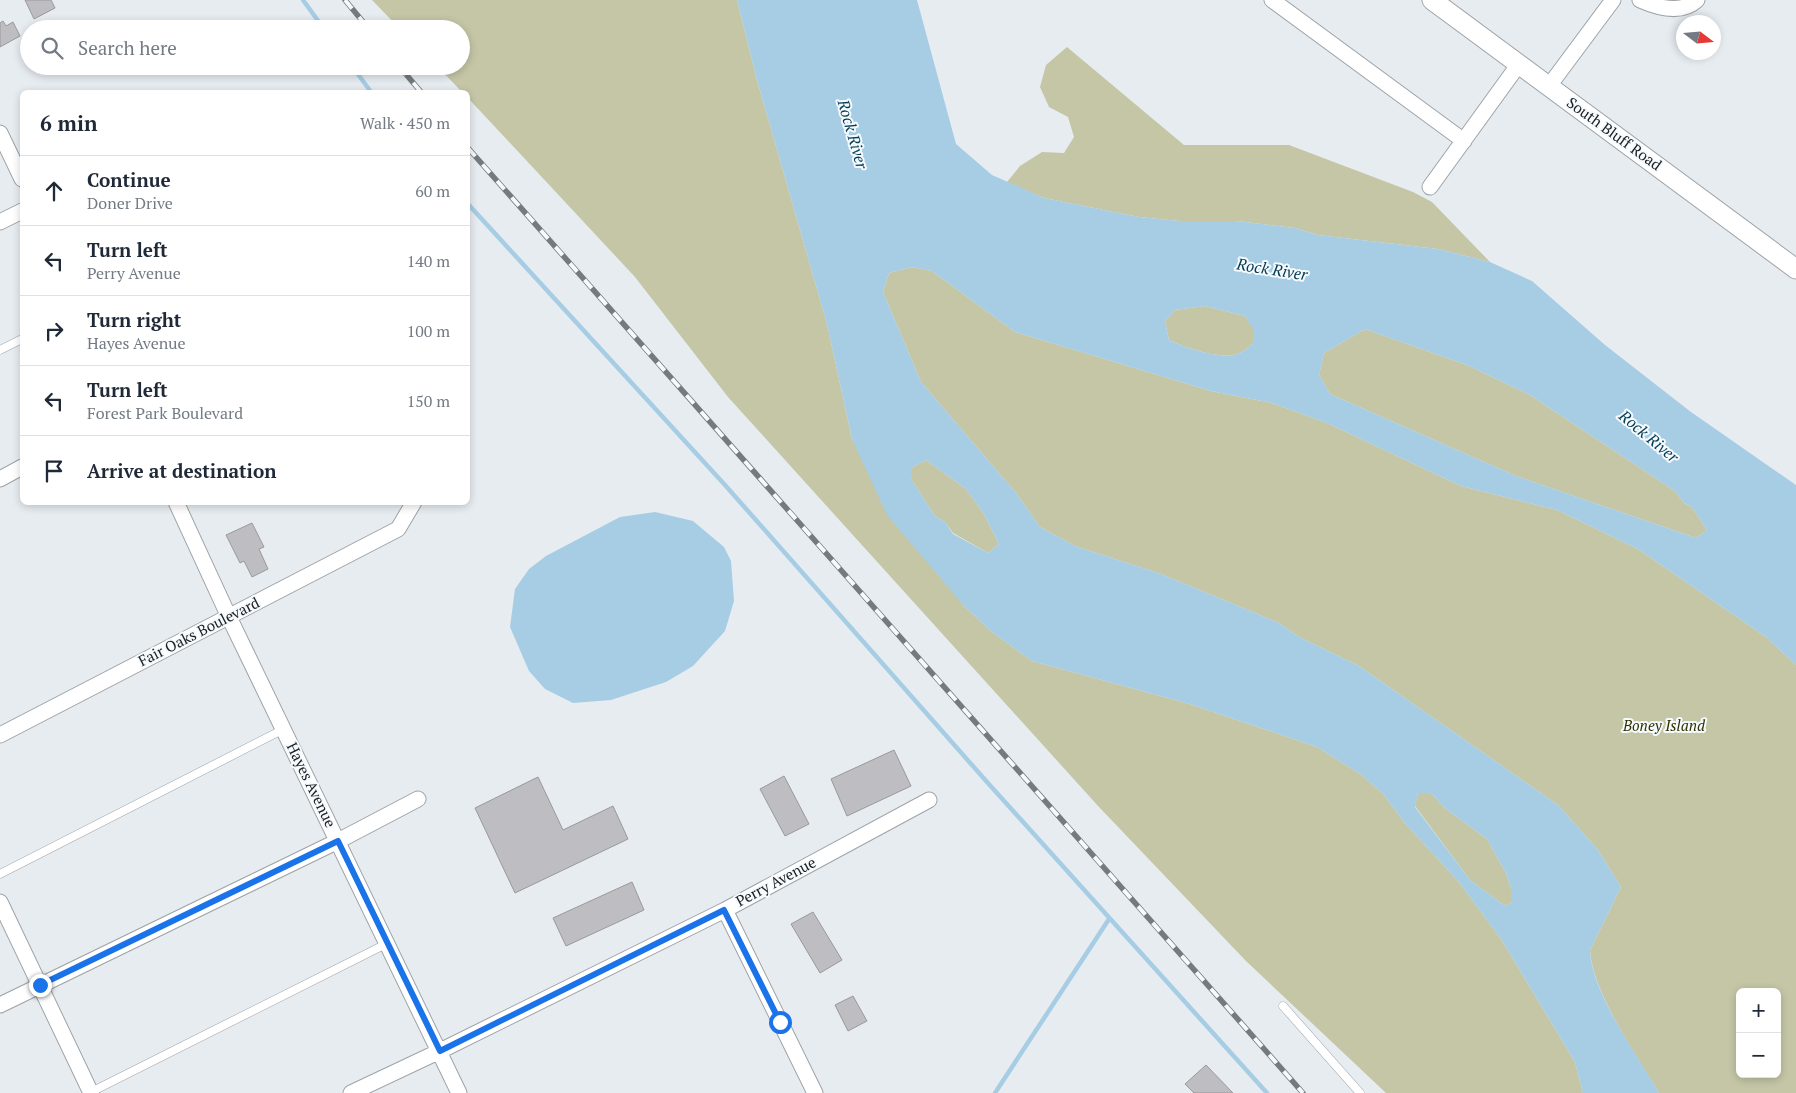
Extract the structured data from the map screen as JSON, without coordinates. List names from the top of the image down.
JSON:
{
  "streets": {
    "street": [
      "South Bluff Road",
      "Fair Oaks Boulevard",
      "Hayes Avenue",
      "Perry Avenue"
    ]
  },
  "crossings": [
    ["Fair Oaks Boulevard", "Hayes Avenue"],
    ["Hayes Avenue", "Perry Avenue"]
  ],
  "water": ["Rock River"],
  "parks": ["Boney Island"],
  "north": "right",
  "page": {
    "search": "Search here",
    "heading": ["6 min", "Walk · 450 m"],
    "list": [
      ["Continue", "Doner Drive", "60 m"],
      ["Turn left", "Perry Avenue", "140 m"],
      ["Turn right", "Hayes Avenue", "100 m"],
      ["Turn left", "Forest Park Boulevard", "150 m"],
      "Arrive at destination"
    ],
    "map_buttons": ["+", "−"]
  }
}
